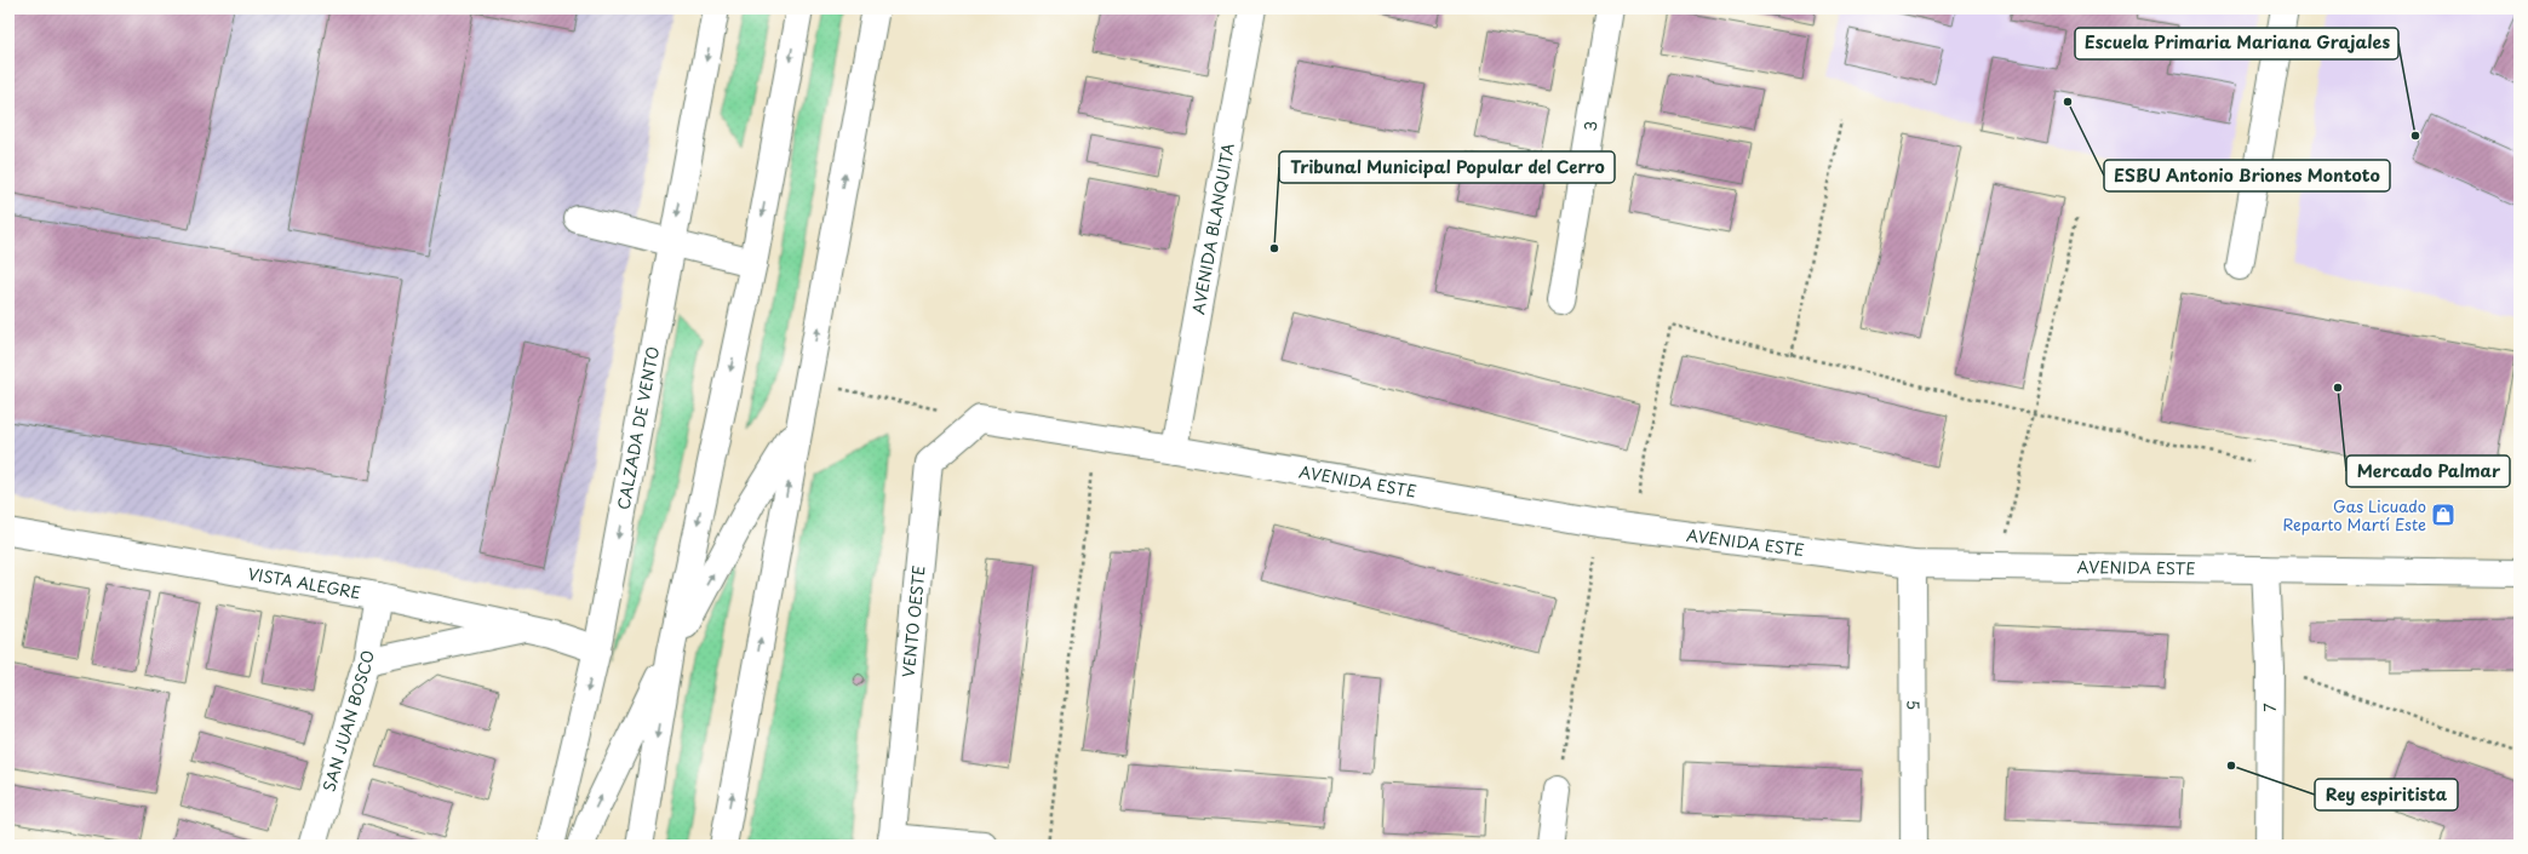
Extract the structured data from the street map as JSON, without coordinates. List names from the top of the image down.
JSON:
{
  "streets": {
    "street": [
      "3",
      "AVENIDA BLANQUITA",
      "CALZADA DE VENTO",
      "AVENIDA ESTE",
      "VISTA ALEGRE",
      "VENTO OESTE",
      "5",
      "7",
      "SAN JUAN BOSCO"
    ]
  },
  "crossings": [
    ["AVENIDA BLANQUITA", "AVENIDA ESTE"],
    ["CALZADA DE VENTO", "VISTA ALEGRE"],
    ["AVENIDA ESTE", "VENTO OESTE"],
    ["AVENIDA ESTE", "5"],
    ["AVENIDA ESTE", "7"],
    ["VISTA ALEGRE", "SAN JUAN BOSCO"]
  ],
  "places": {
    "other": [
      "ESBU Antonio Briones Montoto",
      "Escuela Primaria Mariana Grajales",
      "Tribunal Municipal Popular del Cerro",
      "Mercado Palmar",
      "Rey espiritista"
    ],
    "shop": ["Gas Licuado Reparto Martí Este"]
  }
}
